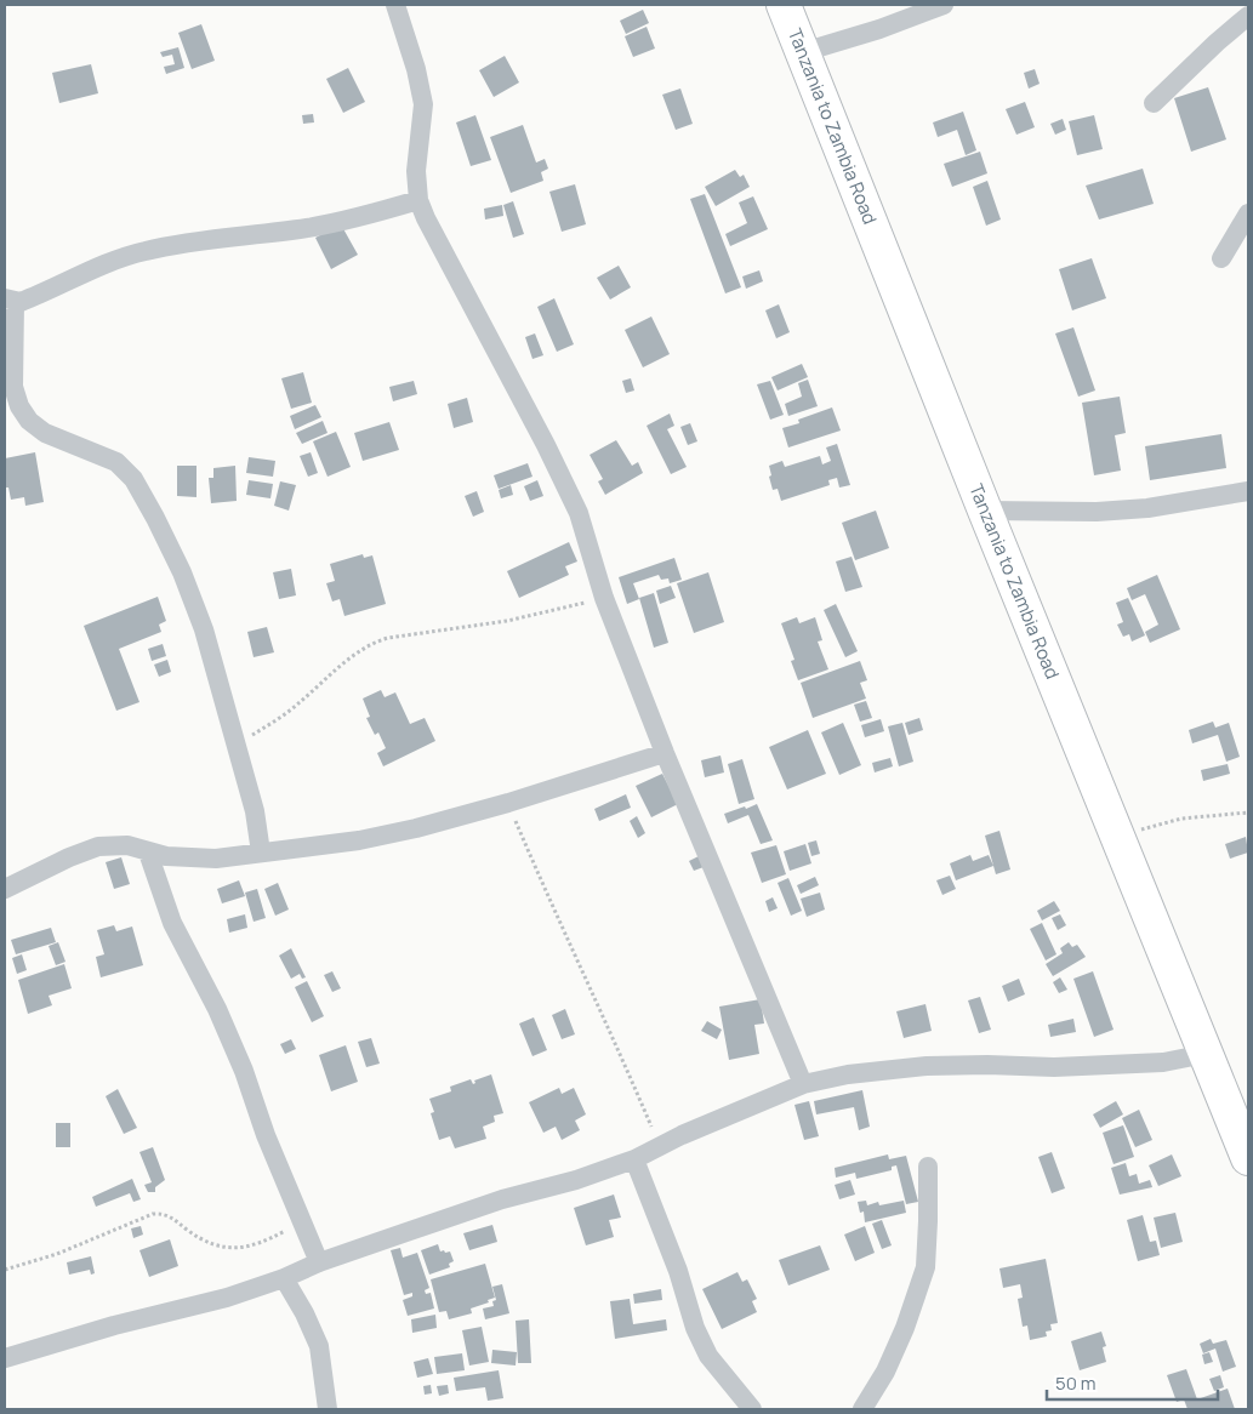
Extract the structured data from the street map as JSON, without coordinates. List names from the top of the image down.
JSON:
{
  "streets": {
    "highway": ["Tanzania to Zambia Road"]
  },
  "scale_bar": "50 m"
}
